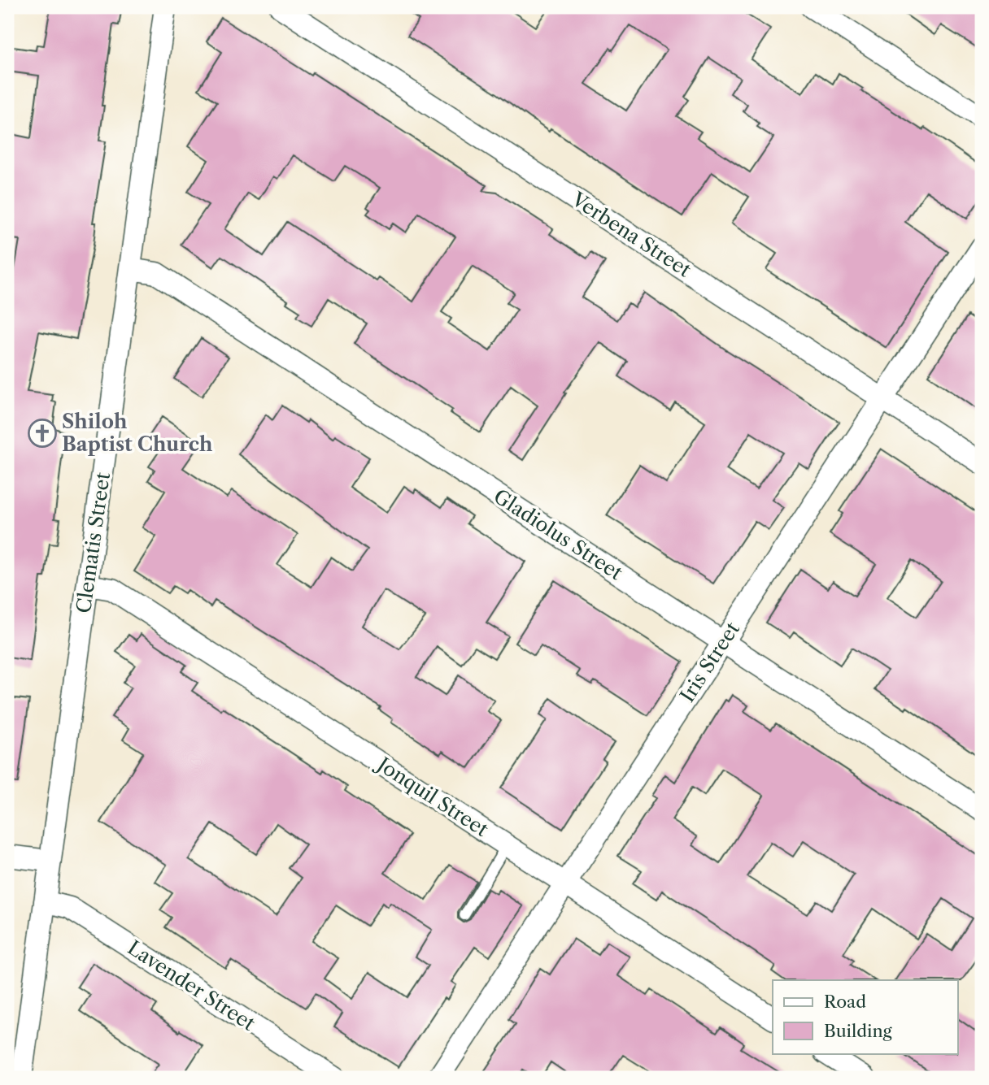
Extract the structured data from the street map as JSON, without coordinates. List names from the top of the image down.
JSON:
{
  "streets": {
    "street": [
      "Verbena Street",
      "Gladiolus Street",
      "Clematis Street",
      "Iris Street",
      "Jonquil Street",
      "Lavender Street"
    ]
  },
  "crossings": [
    ["Verbena Street", "Iris Street"],
    ["Gladiolus Street", "Clematis Street"],
    ["Gladiolus Street", "Iris Street"],
    ["Clematis Street", "Jonquil Street"],
    ["Clematis Street", "Lavender Street"],
    ["Iris Street", "Jonquil Street"]
  ],
  "places": {
    "church": ["Shiloh Baptist Church"]
  },
  "legend": ["Road", "Building"]
}
